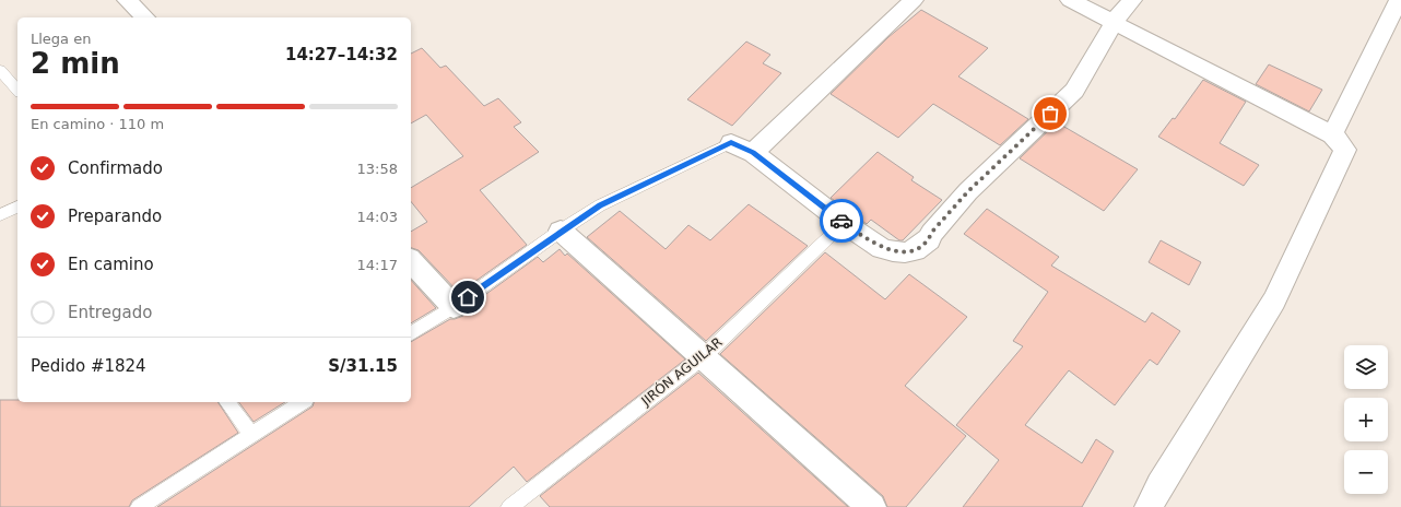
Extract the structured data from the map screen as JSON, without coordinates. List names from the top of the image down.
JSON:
{
  "streets": {
    "lane": ["JIRÓN AGUILAR"]
  },
  "page": {
    "heading": ["2 min", "Llega en", "14:27–14:32"],
    "panel": ["Pedido #1824", "S/31.15"],
    "bar": "En camino · 110 m",
    "list": [
      ["Confirmado", "13:58"],
      ["Preparando", "14:03"],
      ["En camino", "14:17"],
      "Entregado"
    ],
    "map_buttons": ["+", "−"]
  }
}
